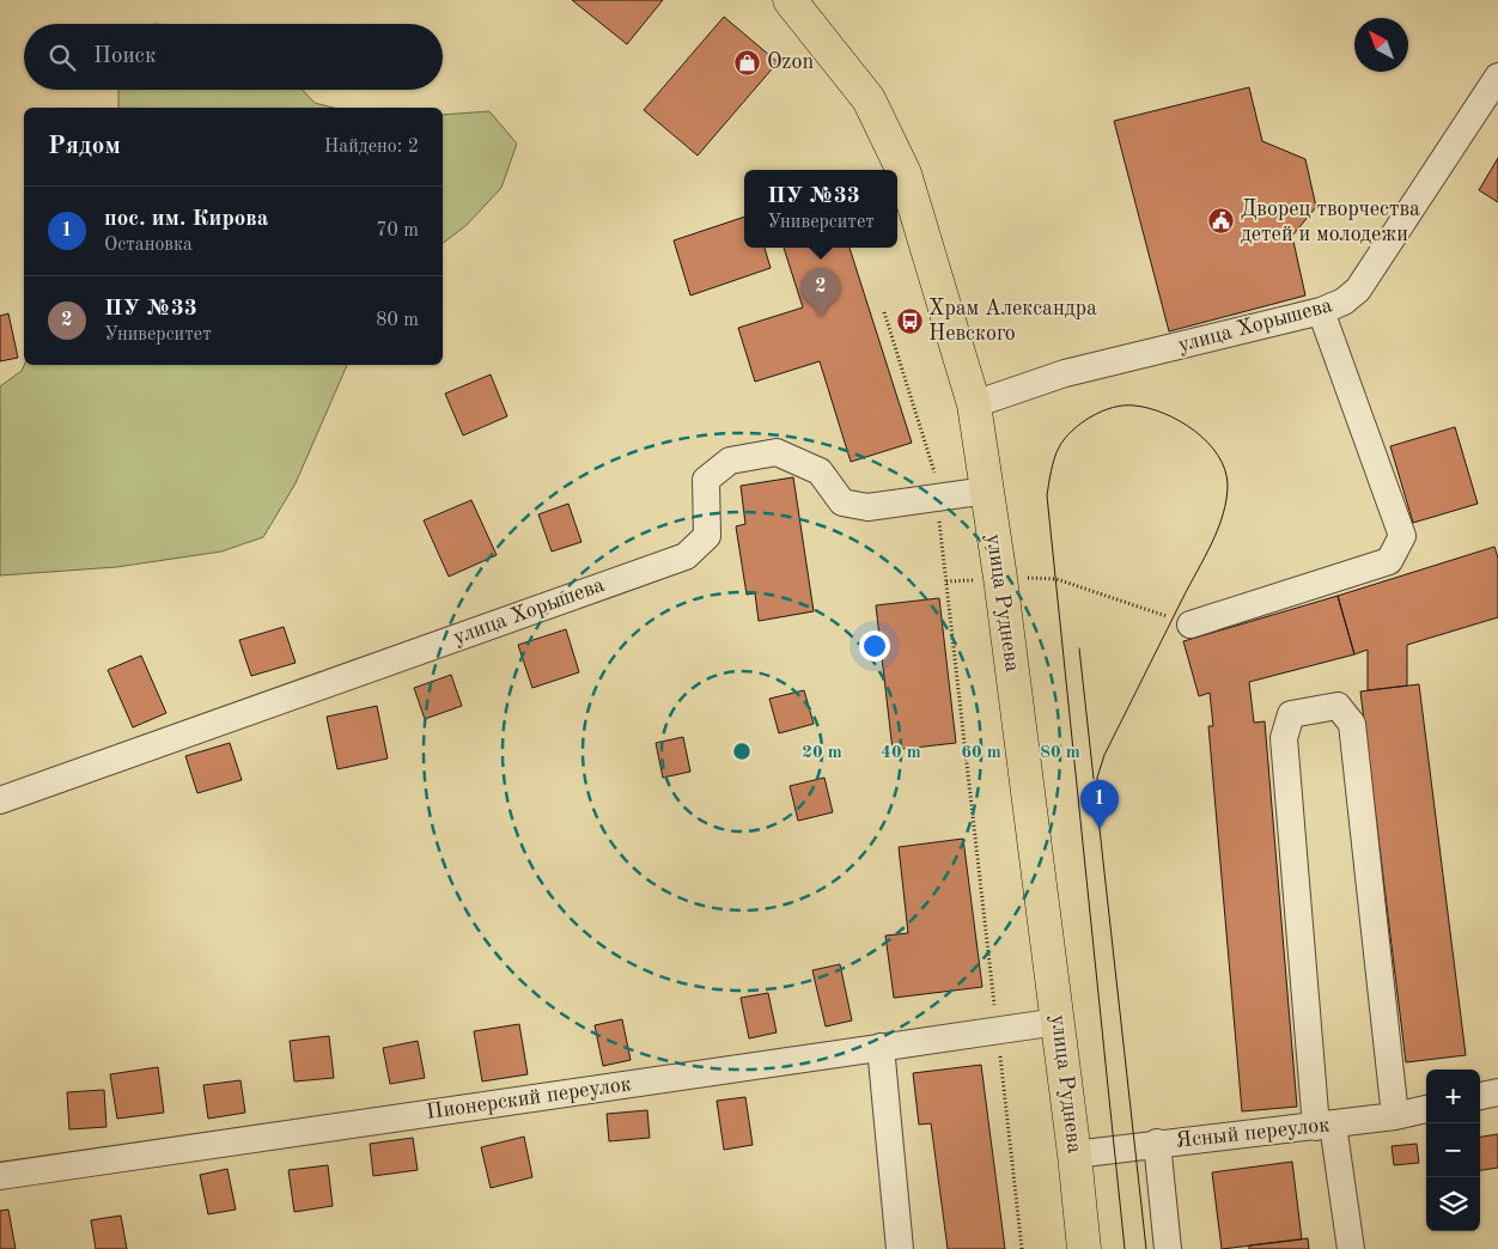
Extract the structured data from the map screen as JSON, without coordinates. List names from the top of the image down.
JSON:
{
  "streets": {
    "main road": ["улица Руднева"],
    "street": ["улица Хорышева", "Пионерский переулок", "Ясный переулок"]
  },
  "crossings": [
    ["улица Хорышева", "улица Руднева"],
    ["улица Руднева", "Пионерский переулок"],
    ["улица Руднева", "Ясный переулок"]
  ],
  "places": {
    "shop": ["Ozon"],
    "public building": ["Дворец творчества детей и молодежи"],
    "bus stop": ["Храм Александра Невского"]
  },
  "north": "top left",
  "page": {
    "search": "Поиск",
    "heading": ["Рядом", "Найдено: 2"],
    "popup": ["ПУ №33", "Университет"],
    "list": [
      {
        "mark": "1",
        "name": "пос. им. Кирова",
        "note": "Остановка",
        "value": "70 m"
      },
      {
        "mark": "2",
        "name": "ПУ №33",
        "note": "Университет",
        "value": "80 m"
      }
    ],
    "pins": ["2", "1"],
    "map_buttons": ["+", "−"]
  },
  "rings": [
    "20 m",
    "40 m",
    "60 m",
    "80 m"
  ]
}
